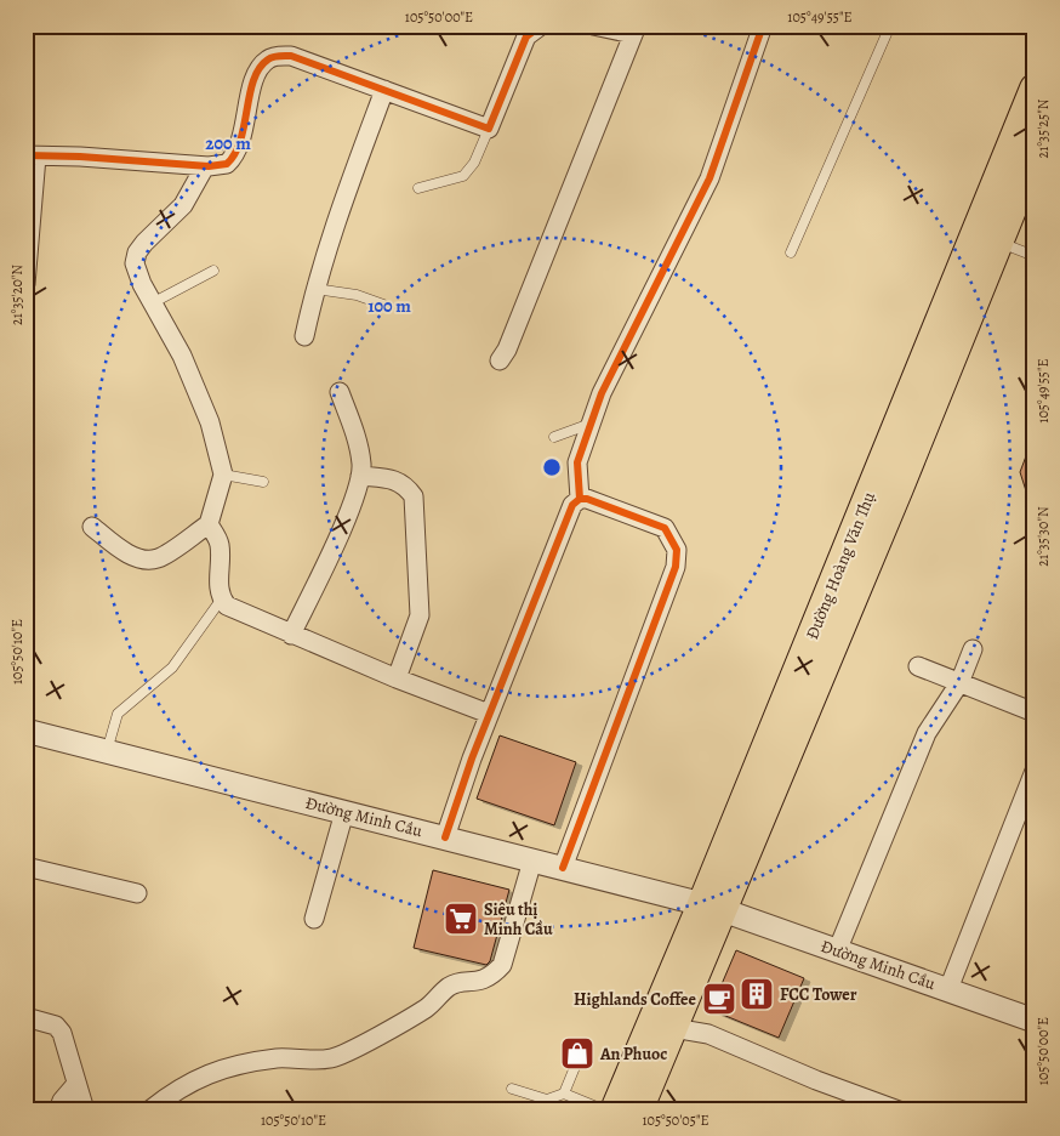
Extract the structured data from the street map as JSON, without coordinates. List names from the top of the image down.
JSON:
{
  "streets": {
    "main road": ["Đường Hoàng Văn Thụ"],
    "street": ["Đường Minh Cầu"]
  },
  "crossings": [
    ["Đường Hoàng Văn Thụ", "Đường Minh Cầu"]
  ],
  "places": {
    "supermarket": ["Siêu thị Minh Cầu"],
    "building": ["FCC Tower"],
    "cafe": ["Highlands Coffee"],
    "shop": ["An Phuoc"]
  },
  "coordinates": [
    "105°50'00\"E",
    "105°49'55\"E",
    "21°35'25\"N",
    "21°35'20\"N",
    "21°35'30\"N",
    "105°50'10\"E",
    "105°50'05\"E"
  ],
  "rings": ["200 m", "100 m"]
}
